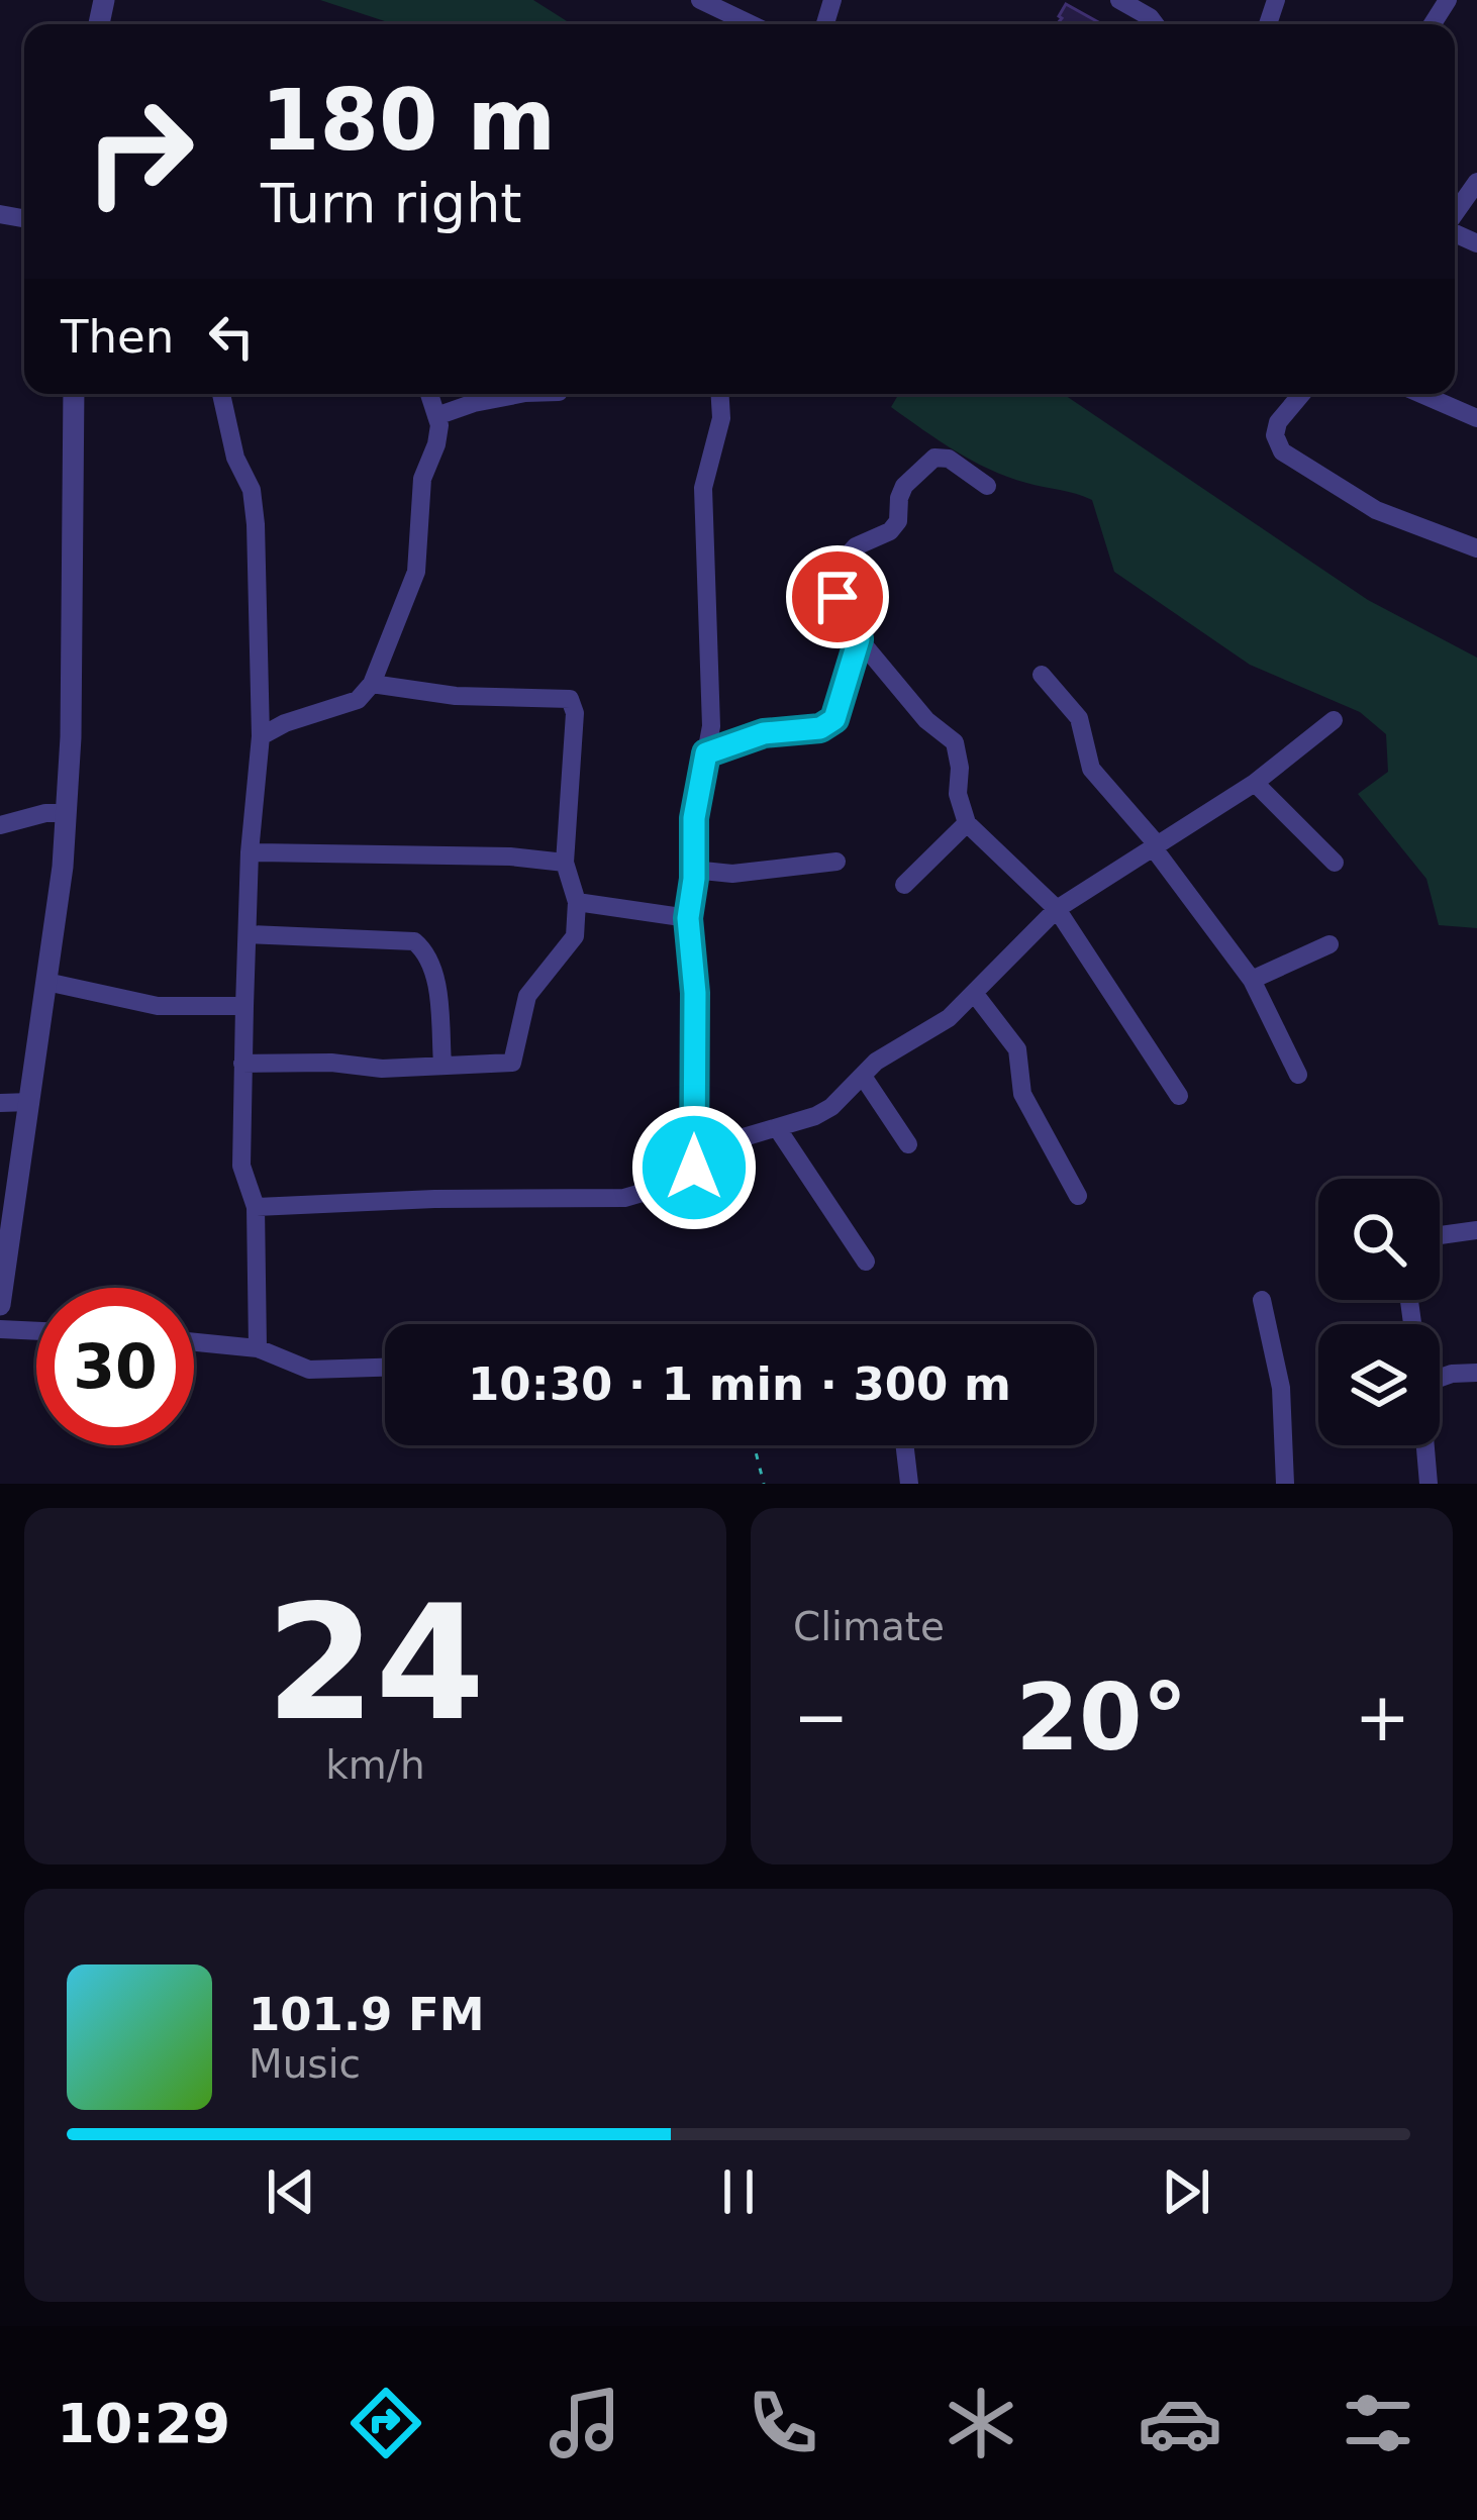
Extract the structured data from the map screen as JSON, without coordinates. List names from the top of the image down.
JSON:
{
  "page": {
    "turn": ["180 m", "Turn right"],
    "then": "Then",
    "limit": "30",
    "trip": "10:30 · 1 min · 300 m",
    "tile": [
      ["24", "km/h"],
      "Climate"
    ],
    "heat": ["−", "20°", "+"],
    "song": ["101.9 FM", "Music"],
    "tabs": "10:29"
  }
}
